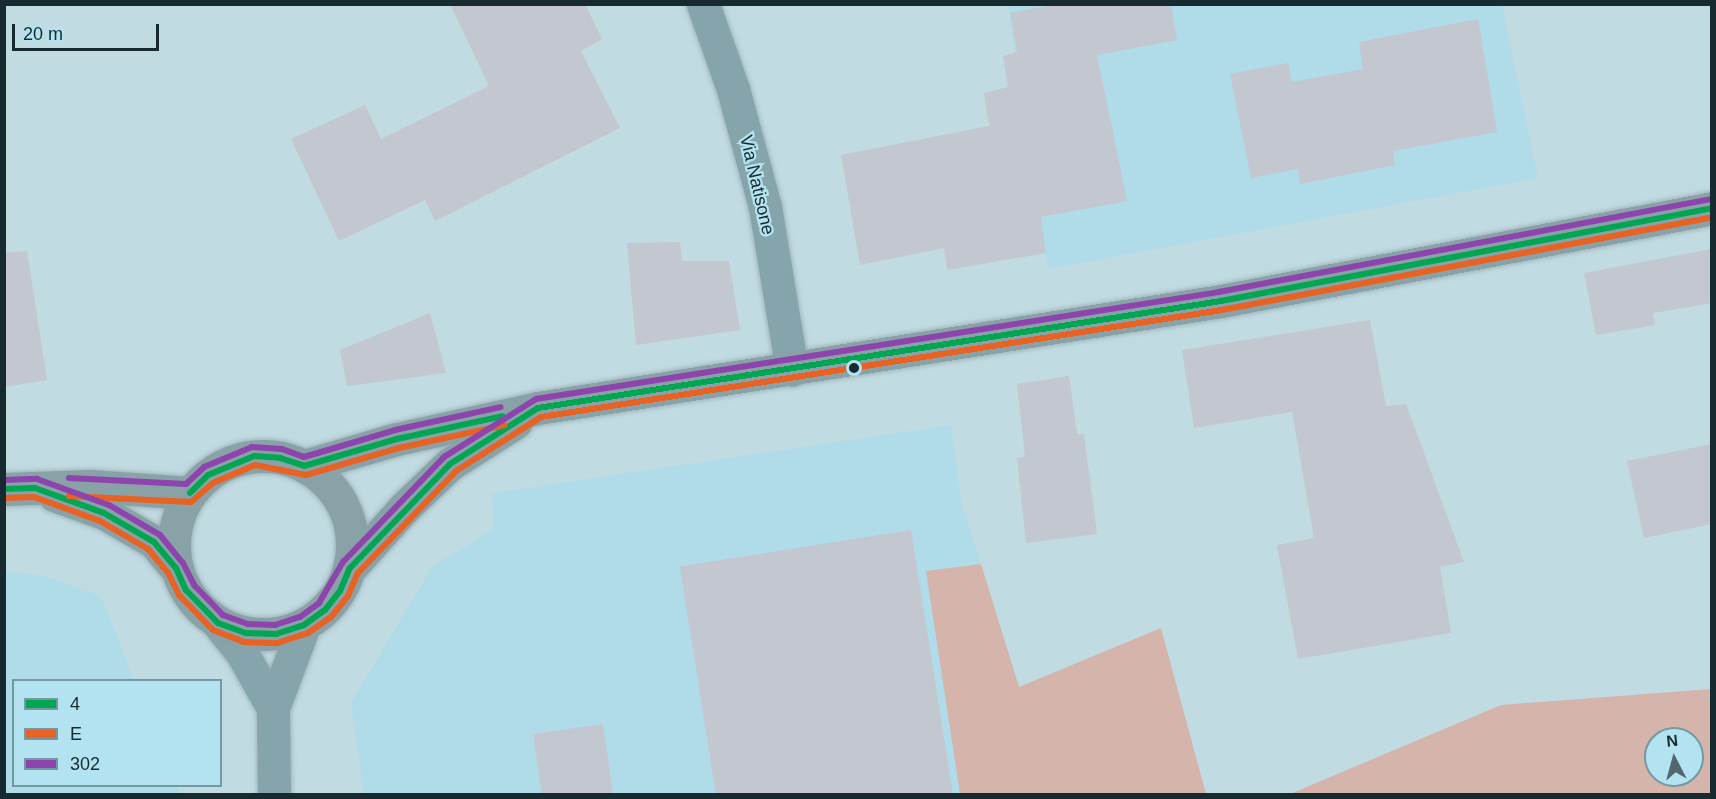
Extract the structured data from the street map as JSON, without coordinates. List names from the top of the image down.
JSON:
{
  "streets": {
    "street": ["Via Natisone"]
  },
  "lines": ["transit line 302", "transit line 4", "transit line E"],
  "legend": ["4", "E", "302"],
  "scale_bar": "20 m",
  "north": "top"
}
